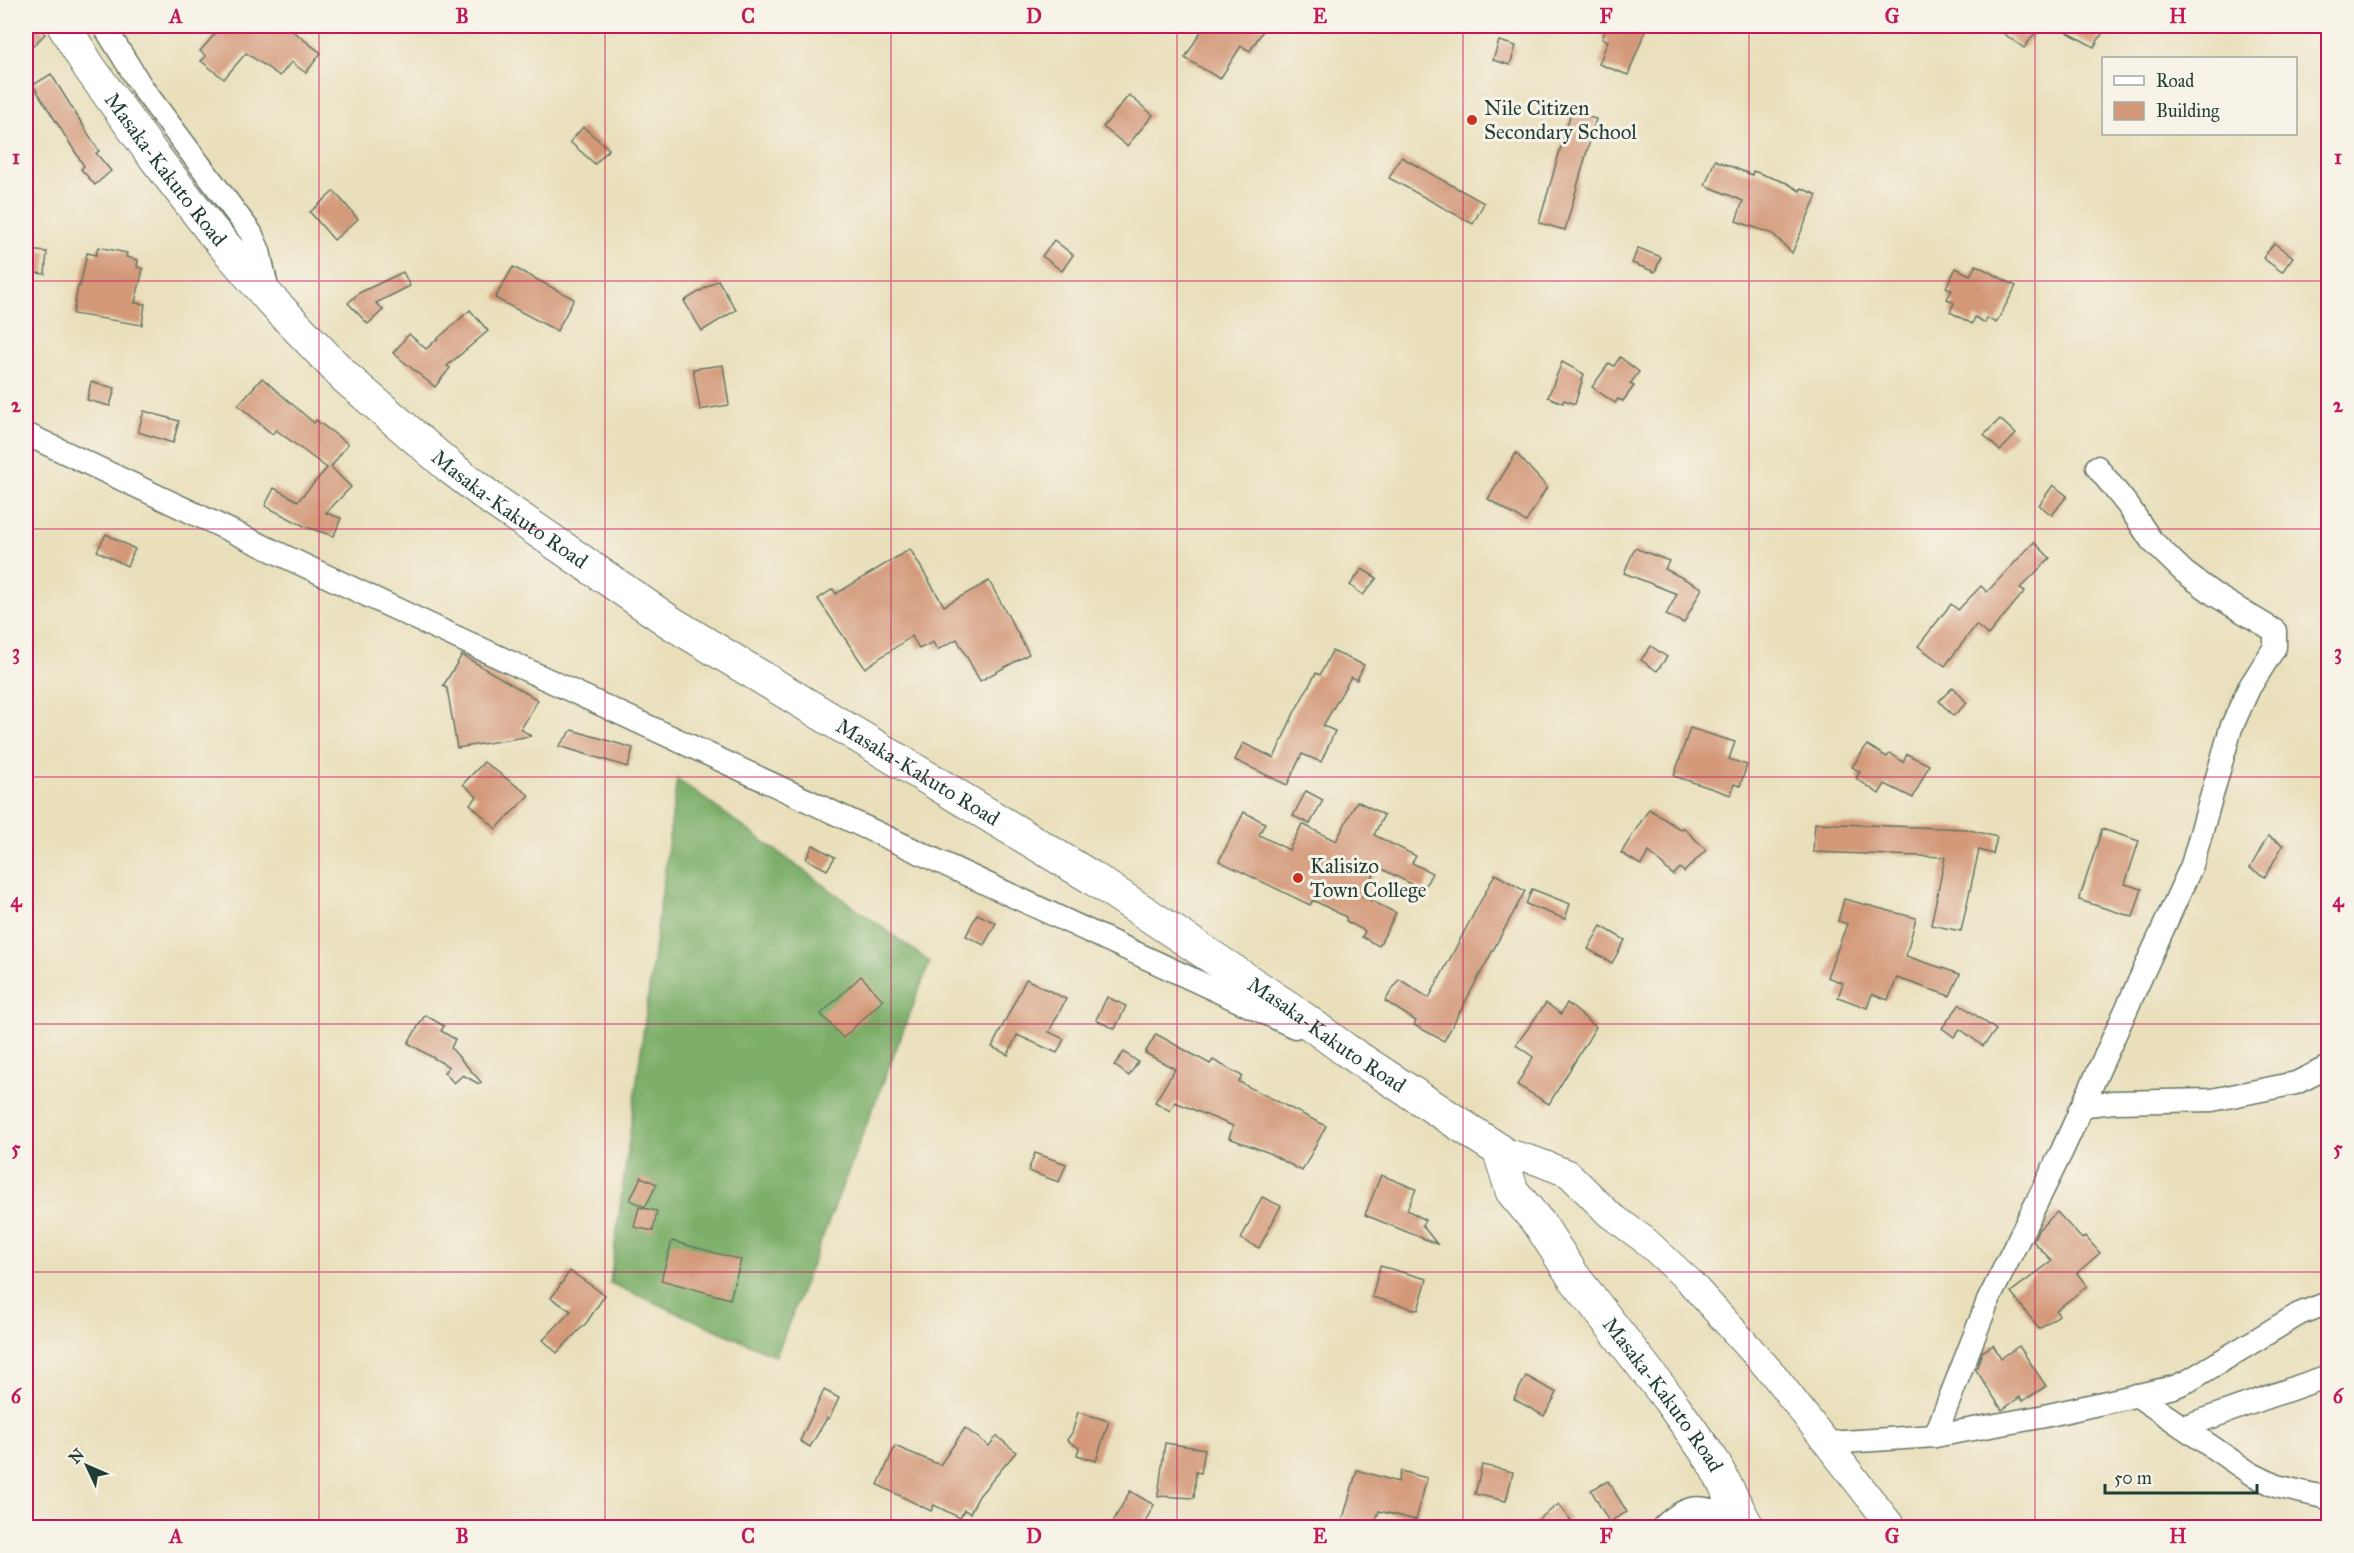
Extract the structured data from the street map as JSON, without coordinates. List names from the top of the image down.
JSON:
{
  "streets": {
    "highway": ["Masaka-Kakuto Road"]
  },
  "places": ["Nile Citizen Secondary School", "Kalisizo Town College"],
  "legend": ["Road", "Building"],
  "scale_bar": "50 m",
  "north": "top left",
  "grid": {
    "columns": [
      "A",
      "B",
      "C",
      "D",
      "E",
      "F",
      "G",
      "H"
    ],
    "rows": [
      "1",
      "2",
      "3",
      "4",
      "5",
      "6"
    ]
  }
}
